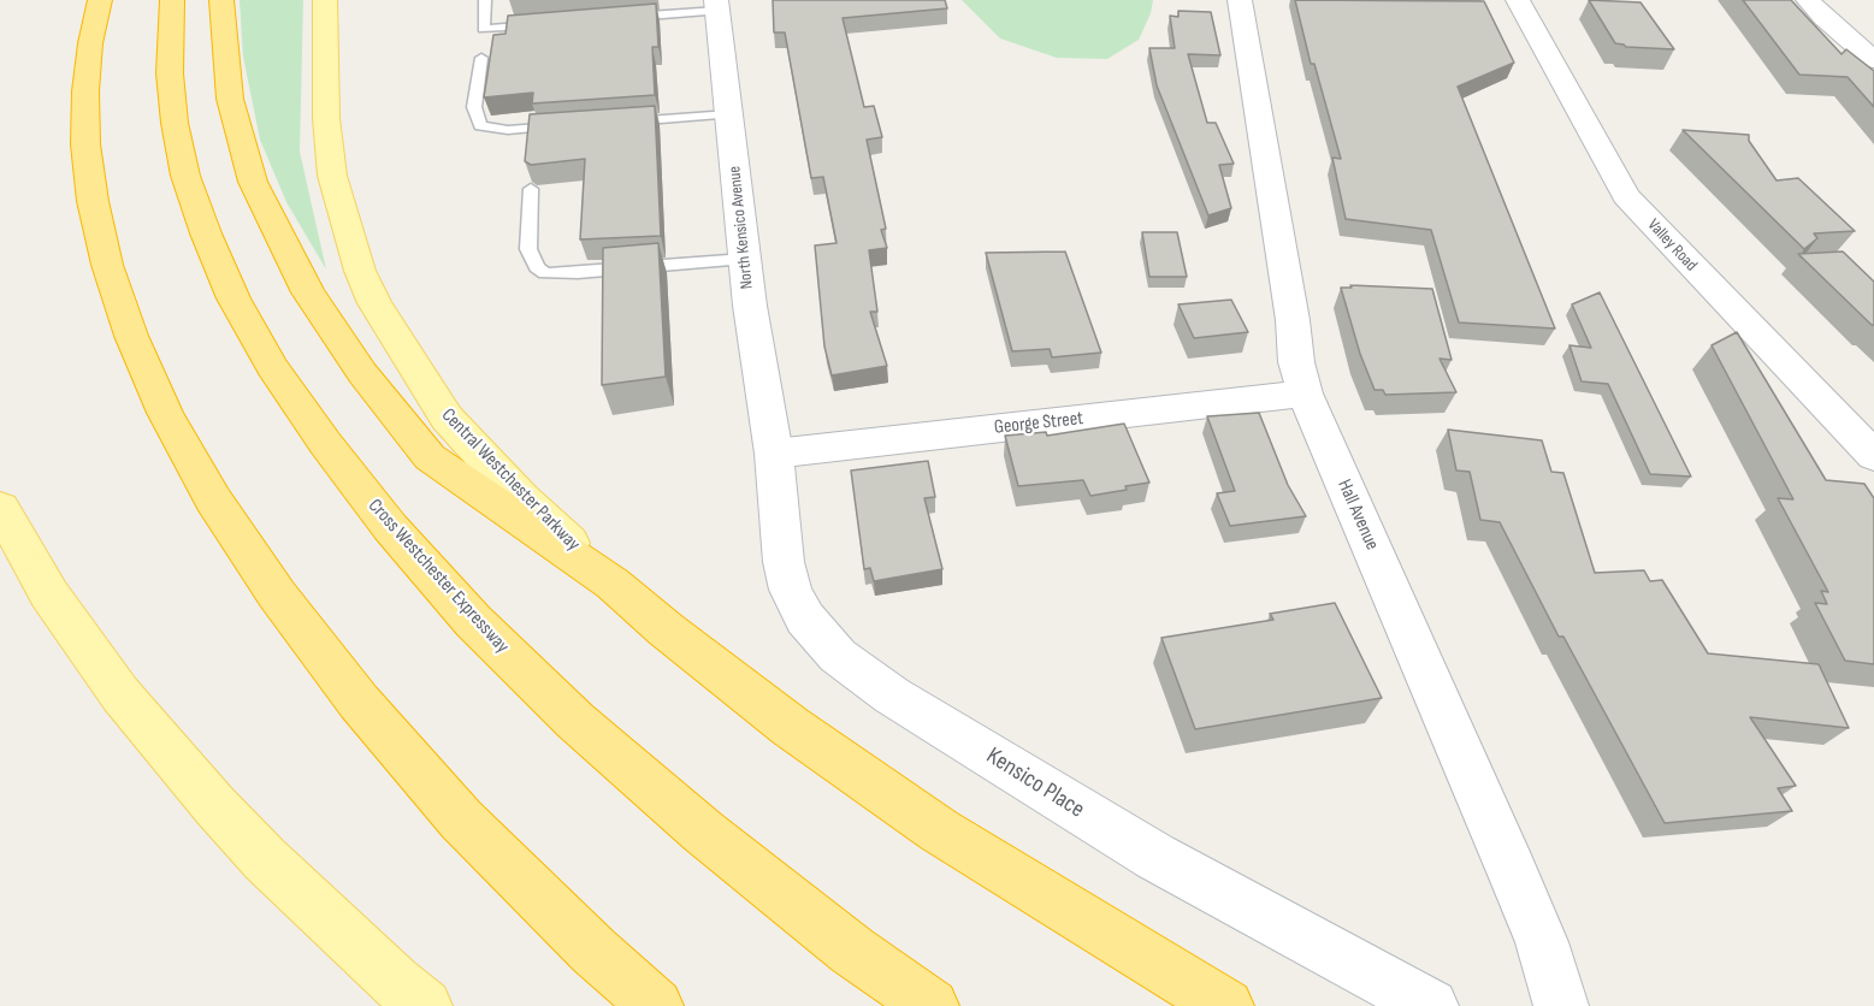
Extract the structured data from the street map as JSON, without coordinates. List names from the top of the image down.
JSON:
{
  "streets": {
    "highway": ["Cross Westchester Expressway"],
    "main road": ["Central Westchester Parkway"],
    "street": [
      "North Kensico Avenue",
      "Valley Road",
      "George Street",
      "Hall Avenue",
      "Kensico Place"
    ]
  },
  "crossings": [
    ["North Kensico Avenue", "George Street"],
    ["North Kensico Avenue", "Kensico Place"],
    ["George Street", "Hall Avenue"],
    ["George Street", "Kensico Place"]
  ]
}
